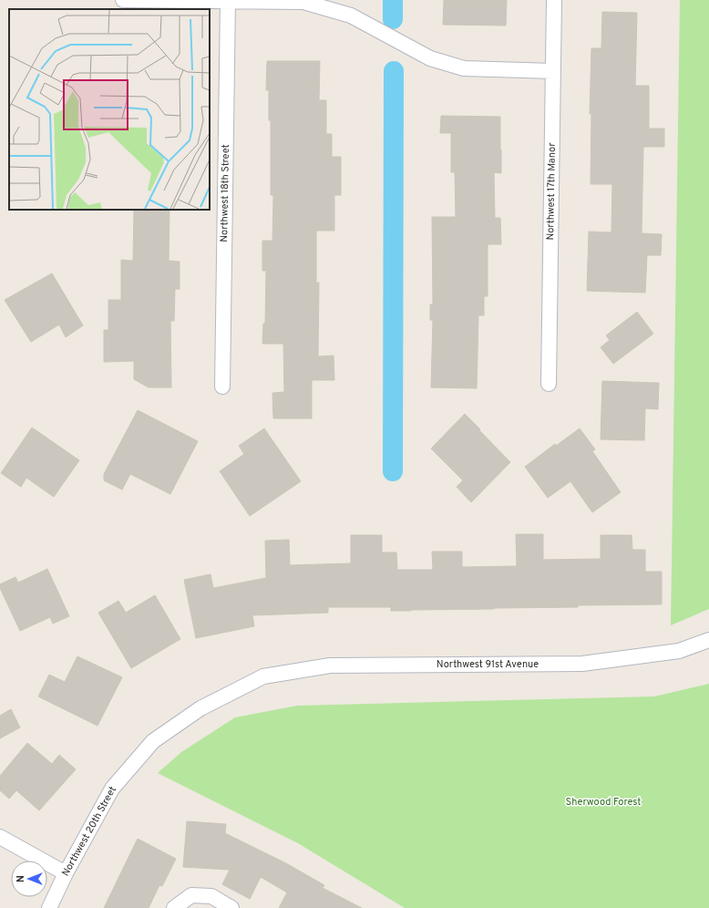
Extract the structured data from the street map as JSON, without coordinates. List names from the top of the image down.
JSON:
{
  "streets": {
    "street": [
      "Northwest 17th Manor",
      "Northwest 18th Street",
      "Northwest 91st Avenue",
      "Northwest 20th Street"
    ]
  },
  "crossings": [
    ["Northwest 91st Avenue", "Northwest 20th Street"]
  ],
  "parks": ["Sherwood Forest"],
  "north": "left"
}
